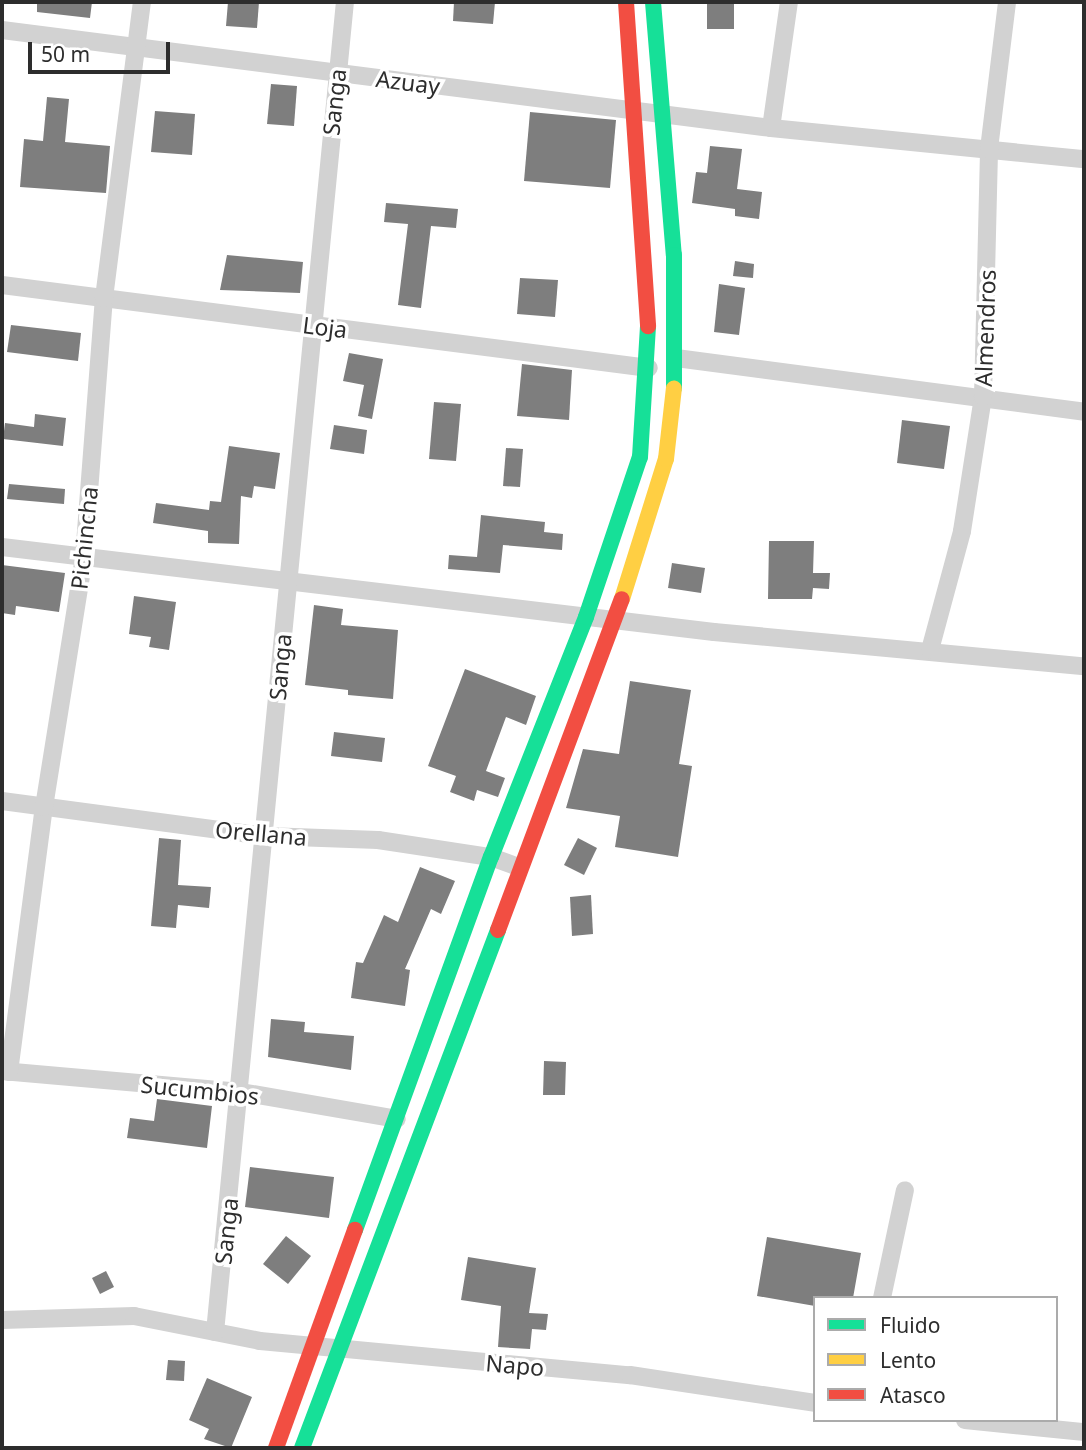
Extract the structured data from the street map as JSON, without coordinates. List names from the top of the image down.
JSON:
{
  "streets": {
    "street": [
      "Azuay",
      "Sanga",
      "Loja",
      "Almendros",
      "Pichincha",
      "Orellana",
      "Sucumbios",
      "Napo"
    ]
  },
  "crossings": [
    ["Azuay", "Sanga"],
    ["Azuay", "Almendros"],
    ["Azuay", "Pichincha"],
    ["Sanga", "Loja"],
    ["Sanga", "Orellana"],
    ["Sanga", "Sucumbios"],
    ["Sanga", "Napo"],
    ["Loja", "Pichincha"],
    ["Pichincha", "Orellana"],
    ["Pichincha", "Sucumbios"]
  ],
  "legend": ["Fluido", "Lento", "Atasco"],
  "scale_bar": "50 m"
}
